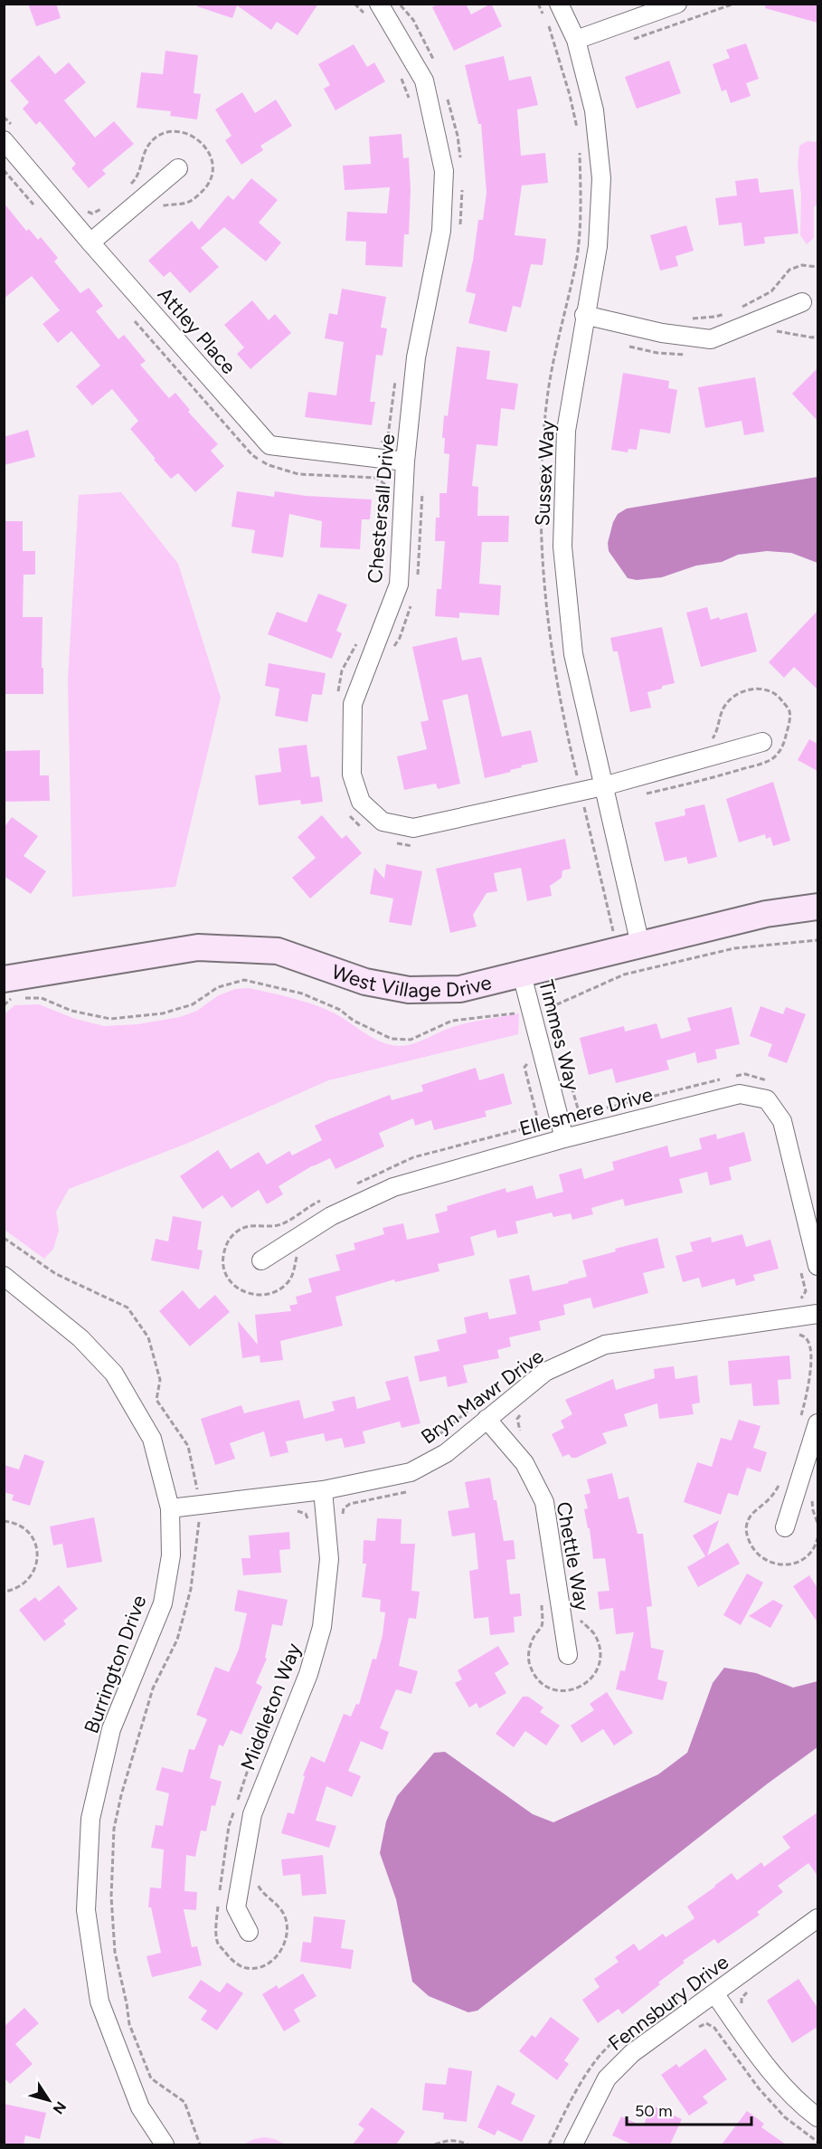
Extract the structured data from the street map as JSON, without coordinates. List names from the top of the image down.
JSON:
{
  "streets": {
    "street": [
      "Attley Place",
      "Sussex Way",
      "Chestersall Drive",
      "West Village Drive",
      "Timmes Way",
      "Ellesmere Drive",
      "Bryn Mawr Drive",
      "Chettle Way",
      "Burrington Drive",
      "Middleton Way",
      "Fennsbury Drive"
    ]
  },
  "crossings": [
    ["Attley Place", "Chestersall Drive"],
    ["Sussex Way", "Chestersall Drive"],
    ["Sussex Way", "West Village Drive"],
    ["West Village Drive", "Timmes Way"],
    ["Timmes Way", "Ellesmere Drive"],
    ["Bryn Mawr Drive", "Chettle Way"],
    ["Bryn Mawr Drive", "Burrington Drive"],
    ["Bryn Mawr Drive", "Middleton Way"]
  ],
  "scale_bar": "50 m",
  "north": "bottom right"
}
